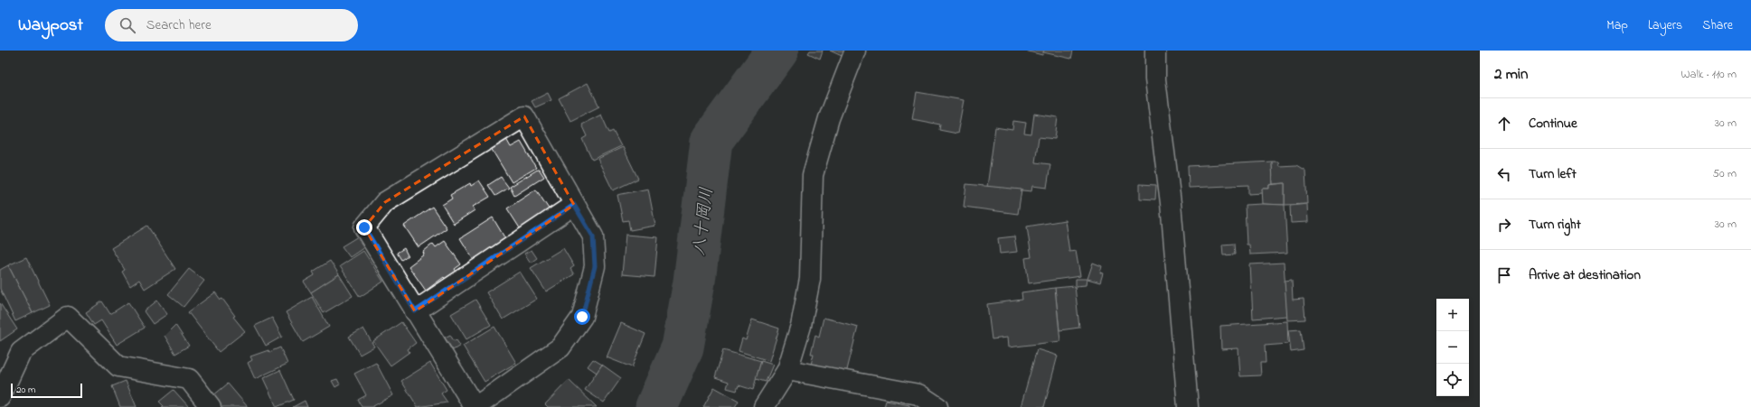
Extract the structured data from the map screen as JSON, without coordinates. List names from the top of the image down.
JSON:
{
  "water": ["八十岡川"],
  "scale_bar": "20 m",
  "page": {
    "header": "Waypost",
    "search": "Search here",
    "nav": ["Map", "Layers", "Share"],
    "heading": ["2 min", "Walk · 110 m"],
    "list": [
      ["Continue", "30 m"],
      ["Turn left", "50 m"],
      ["Turn right", "30 m"],
      "Arrive at destination"
    ],
    "map_buttons": ["+", "−"],
    "scale": "20 m"
  }
}
